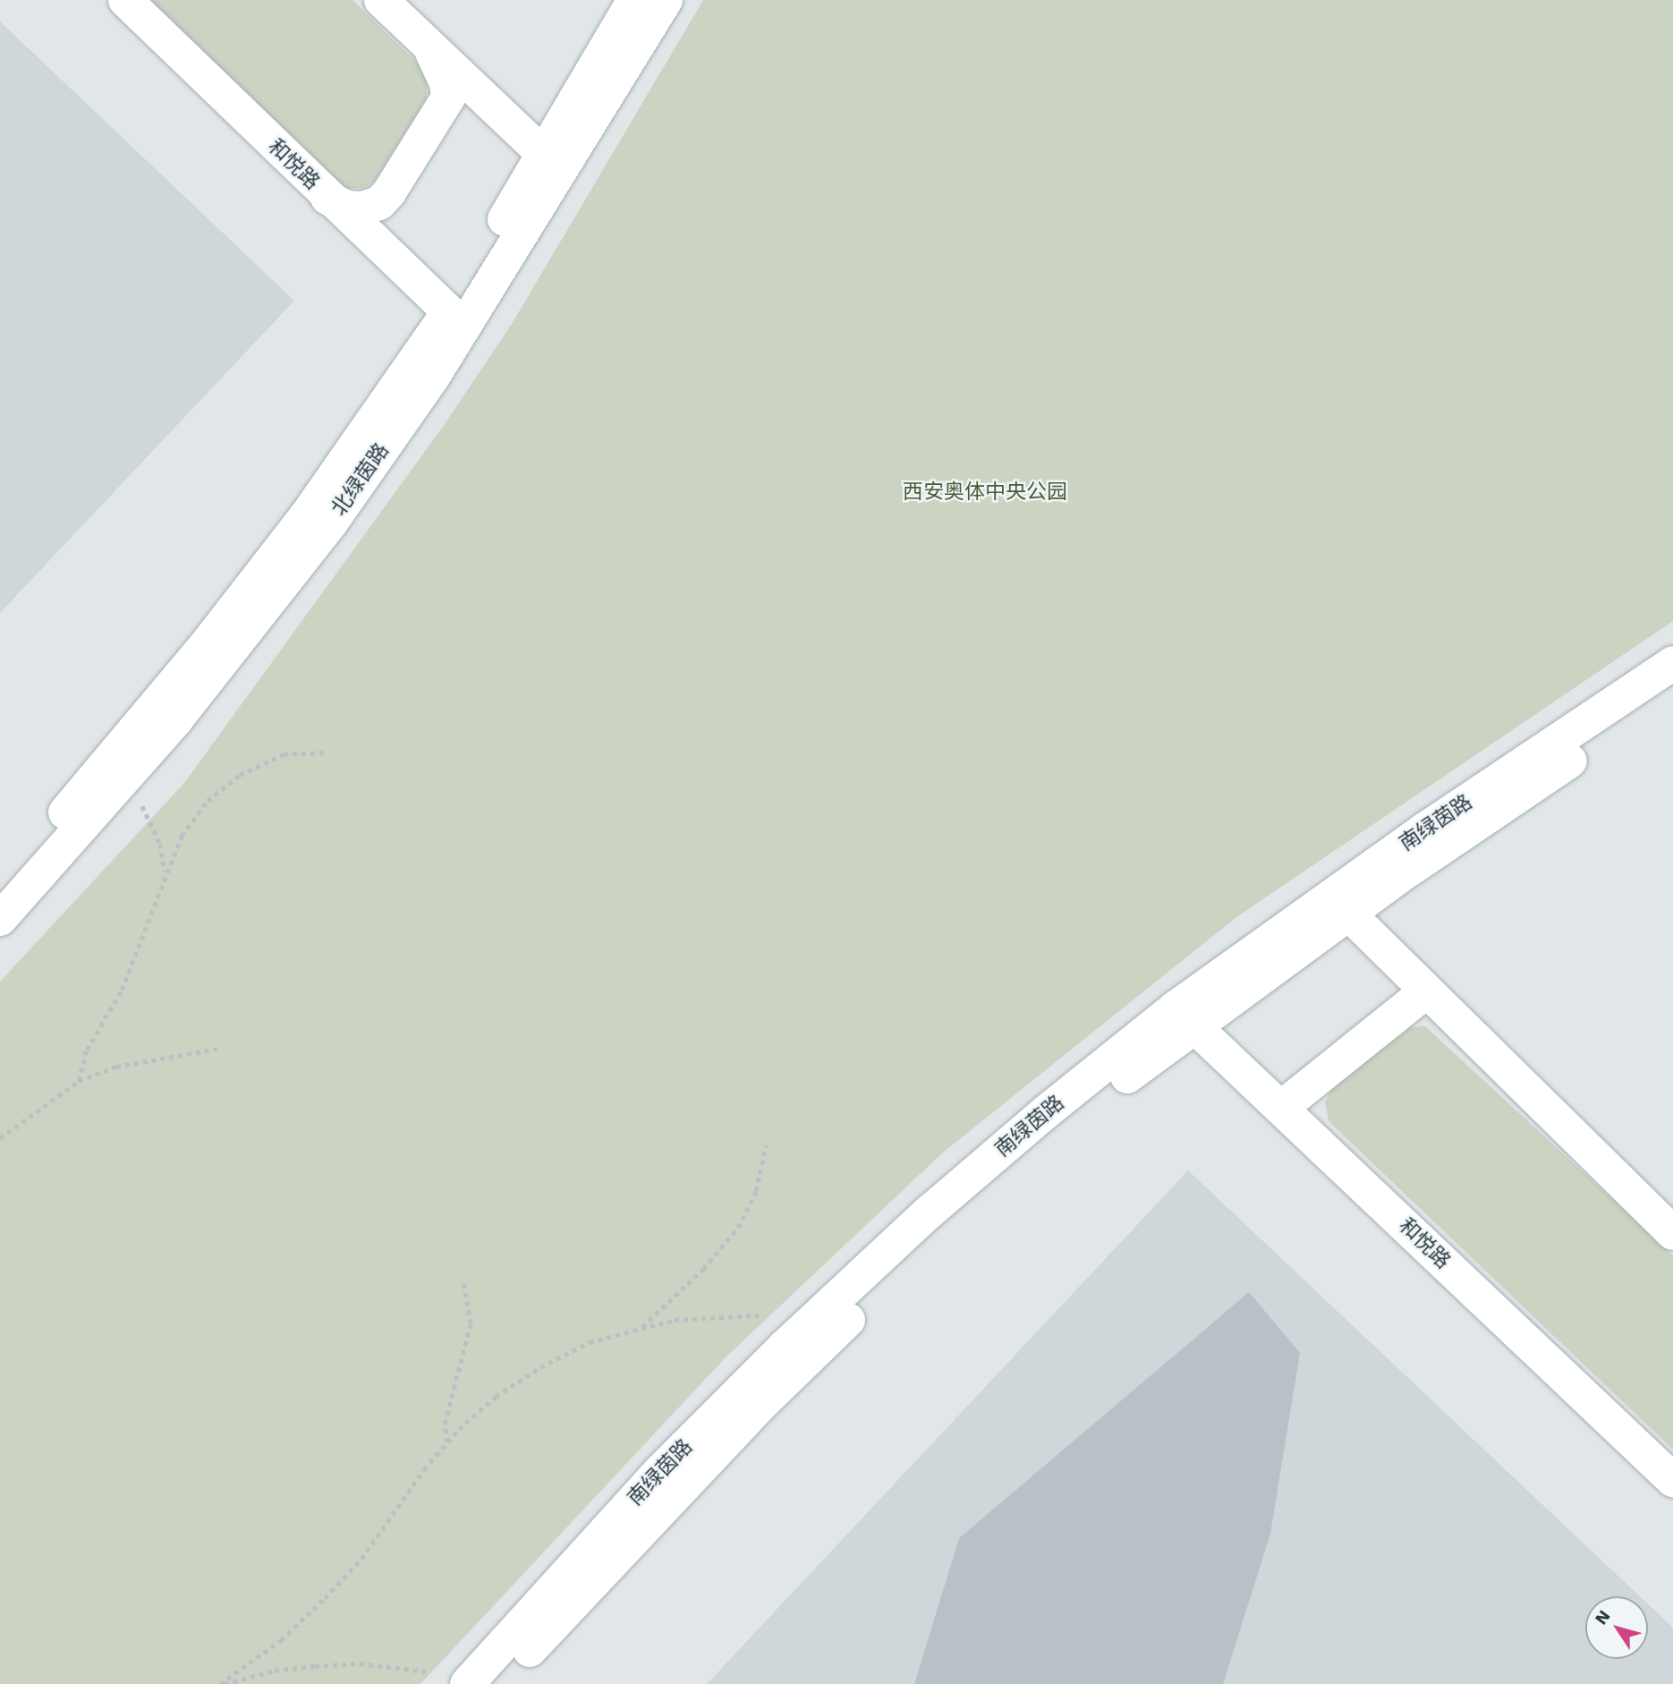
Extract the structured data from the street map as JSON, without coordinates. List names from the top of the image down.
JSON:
{
  "streets": {
    "street": ["和悦路", "北绿茵路", "南绿茵路"]
  },
  "crossings": [
    ["和悦路", "北绿茵路"],
    ["和悦路", "南绿茵路"]
  ],
  "parks": ["西安奥体中央公园"],
  "north": "top left"
}
